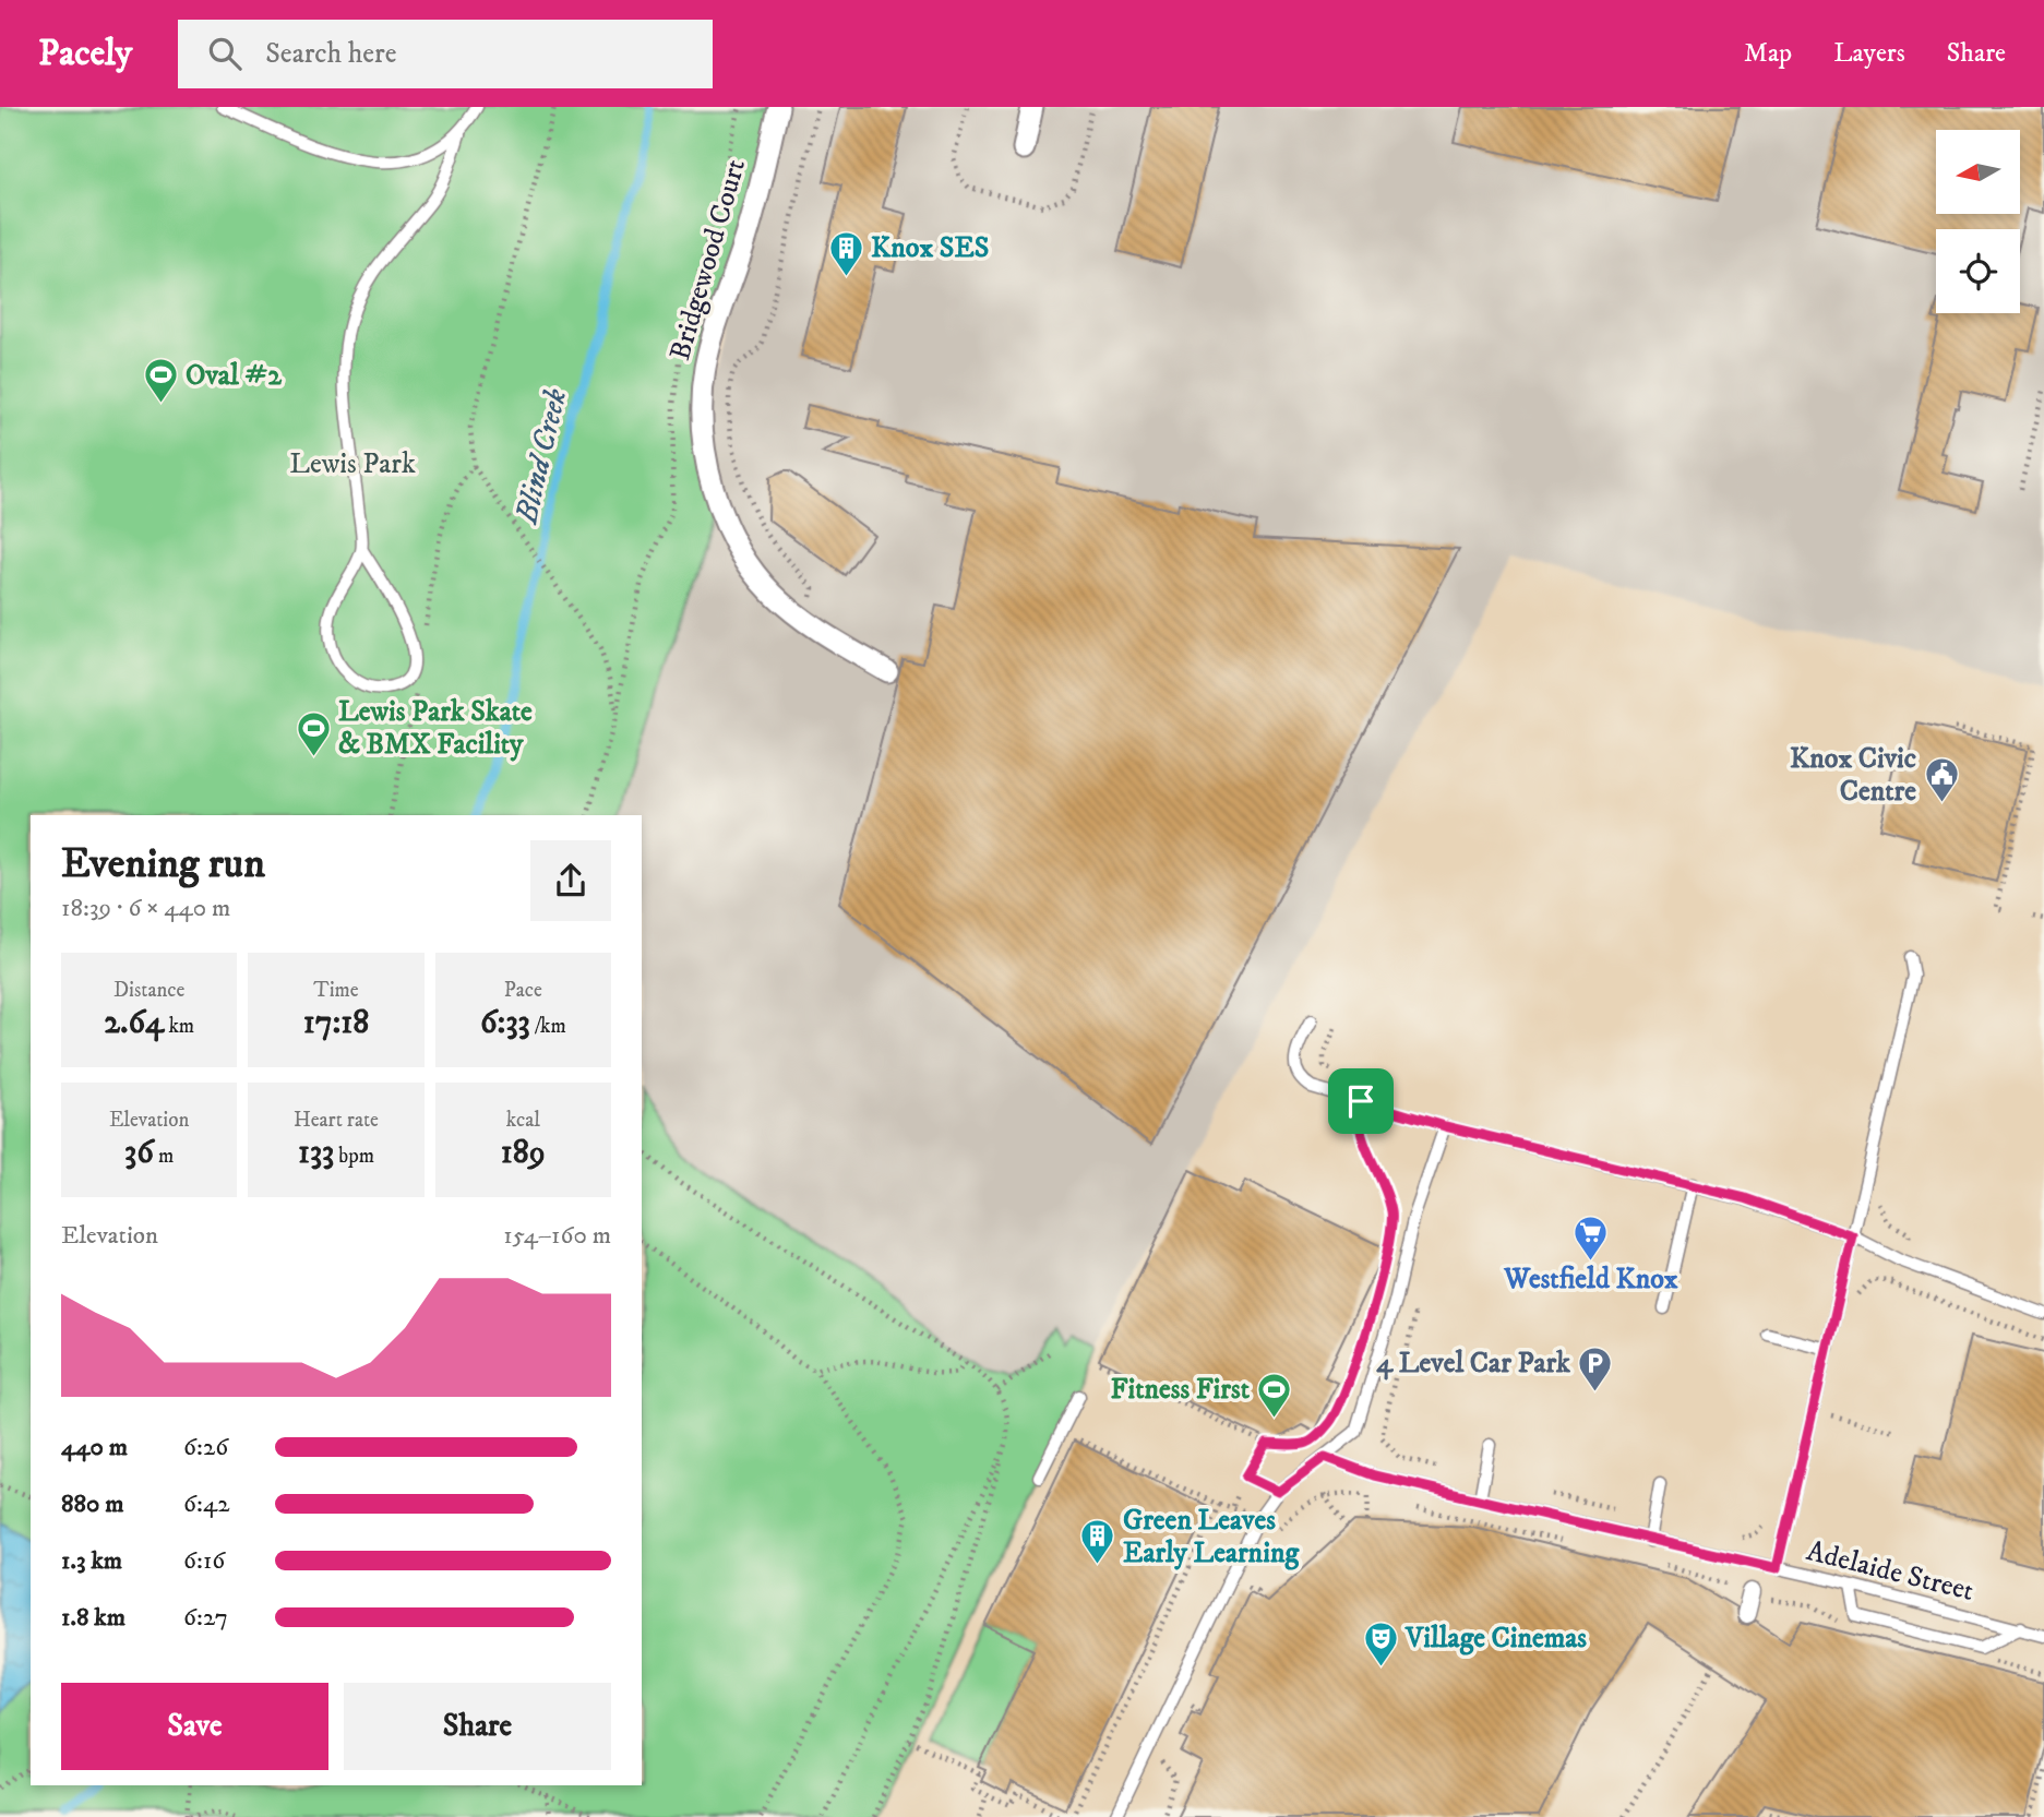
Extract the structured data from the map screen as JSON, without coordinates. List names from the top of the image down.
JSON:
{
  "streets": {
    "street": ["Bridgewood Court"],
    "lane": ["Adelaide Street"]
  },
  "water": ["Blind Creek"],
  "parks": ["Lewis Park"],
  "places": {
    "building": ["Knox SES", "Green Leaves Early Learning"],
    "sports": ["Oval #2", "Lewis Park Skate & BMX Facility", "Fitness First"],
    "public building": ["Knox Civic Centre"],
    "supermarket": ["Westfield Knox"],
    "parking": ["4 Level Car Park"],
    "theatre": ["Village Cinemas"]
  },
  "north": "left",
  "page": {
    "header": "Pacely",
    "search": "Search here",
    "nav": ["Map", "Layers", "Share"],
    "heading": ["Evening run", "18:39 · 6 × 440 m"],
    "stats": [
      ["Distance", "2.64 km"],
      ["Time", "17:18"],
      ["Pace", "6:33 /km"],
      ["Elevation", "36 m"],
      ["Heart rate", "133 bpm"],
      ["kcal", "189"]
    ],
    "chart": ["Elevation", "154–160 m"],
    "list": [
      {
        "name": "440 m",
        "note": "6:26"
      },
      {
        "name": "880 m",
        "note": "6:42"
      },
      {
        "name": "1.3 km",
        "note": "6:16"
      },
      {
        "name": "1.8 km",
        "note": "6:27"
      }
    ],
    "buttons": ["Save", "Share"]
  }
}
